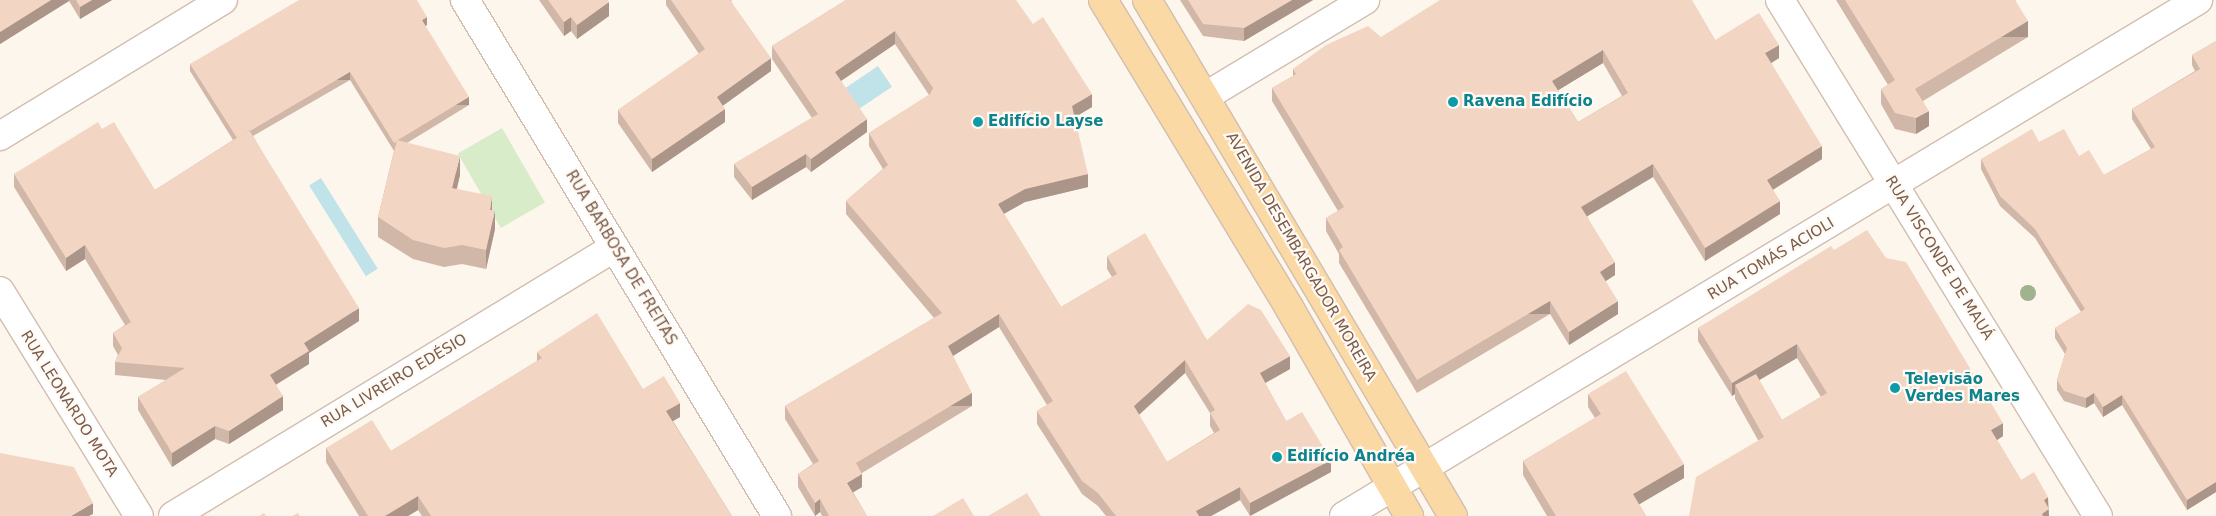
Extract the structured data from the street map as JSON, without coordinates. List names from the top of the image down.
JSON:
{
  "streets": {
    "main road": ["AVENIDA DESEMBARGADOR MOREIRA"],
    "street": [
      "RUA BARBOSA DE FREITAS",
      "RUA VISCONDE DE MAUÁ",
      "RUA TOMÁS ACIOLI",
      "RUA LIVREIRO EDÉSIO",
      "RUA LEONARDO MOTA"
    ]
  },
  "crossings": [
    ["AVENIDA DESEMBARGADOR MOREIRA", "RUA TOMÁS ACIOLI"],
    ["RUA BARBOSA DE FREITAS", "RUA LIVREIRO EDÉSIO"],
    ["RUA VISCONDE DE MAUÁ", "RUA TOMÁS ACIOLI"]
  ],
  "places": [
    "Ravena Edifício",
    "Edifício Layse",
    "Televisão Verdes Mares",
    "Edifício Andréa"
  ]
}
